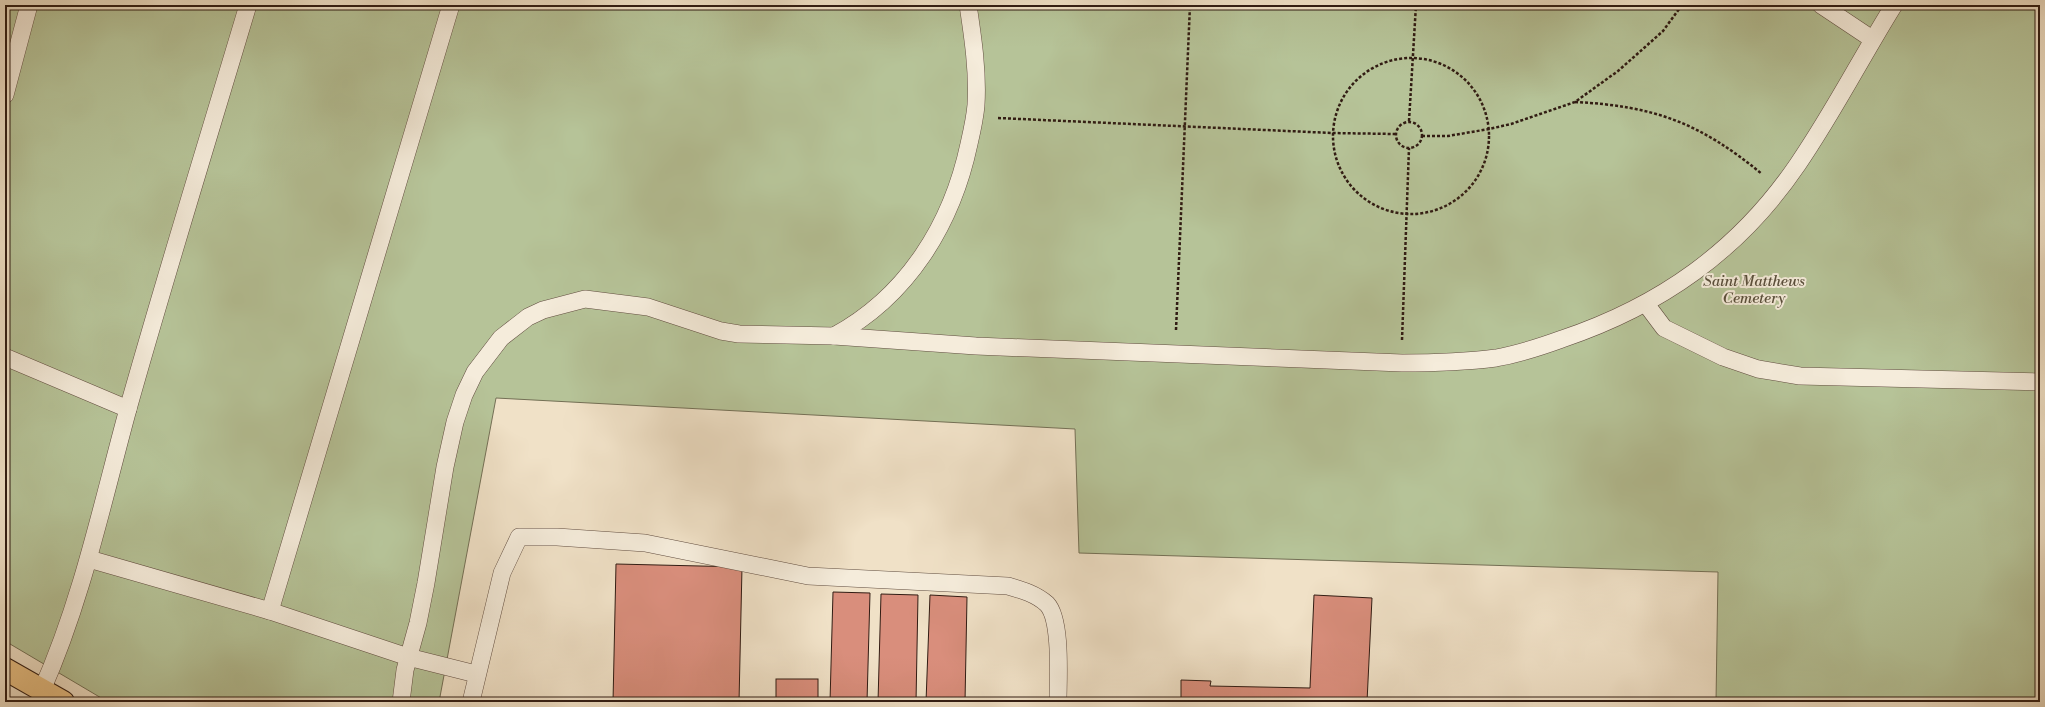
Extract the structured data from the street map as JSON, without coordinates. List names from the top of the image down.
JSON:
{
  "parks": ["Saint Matthews Cemetery"]
}
